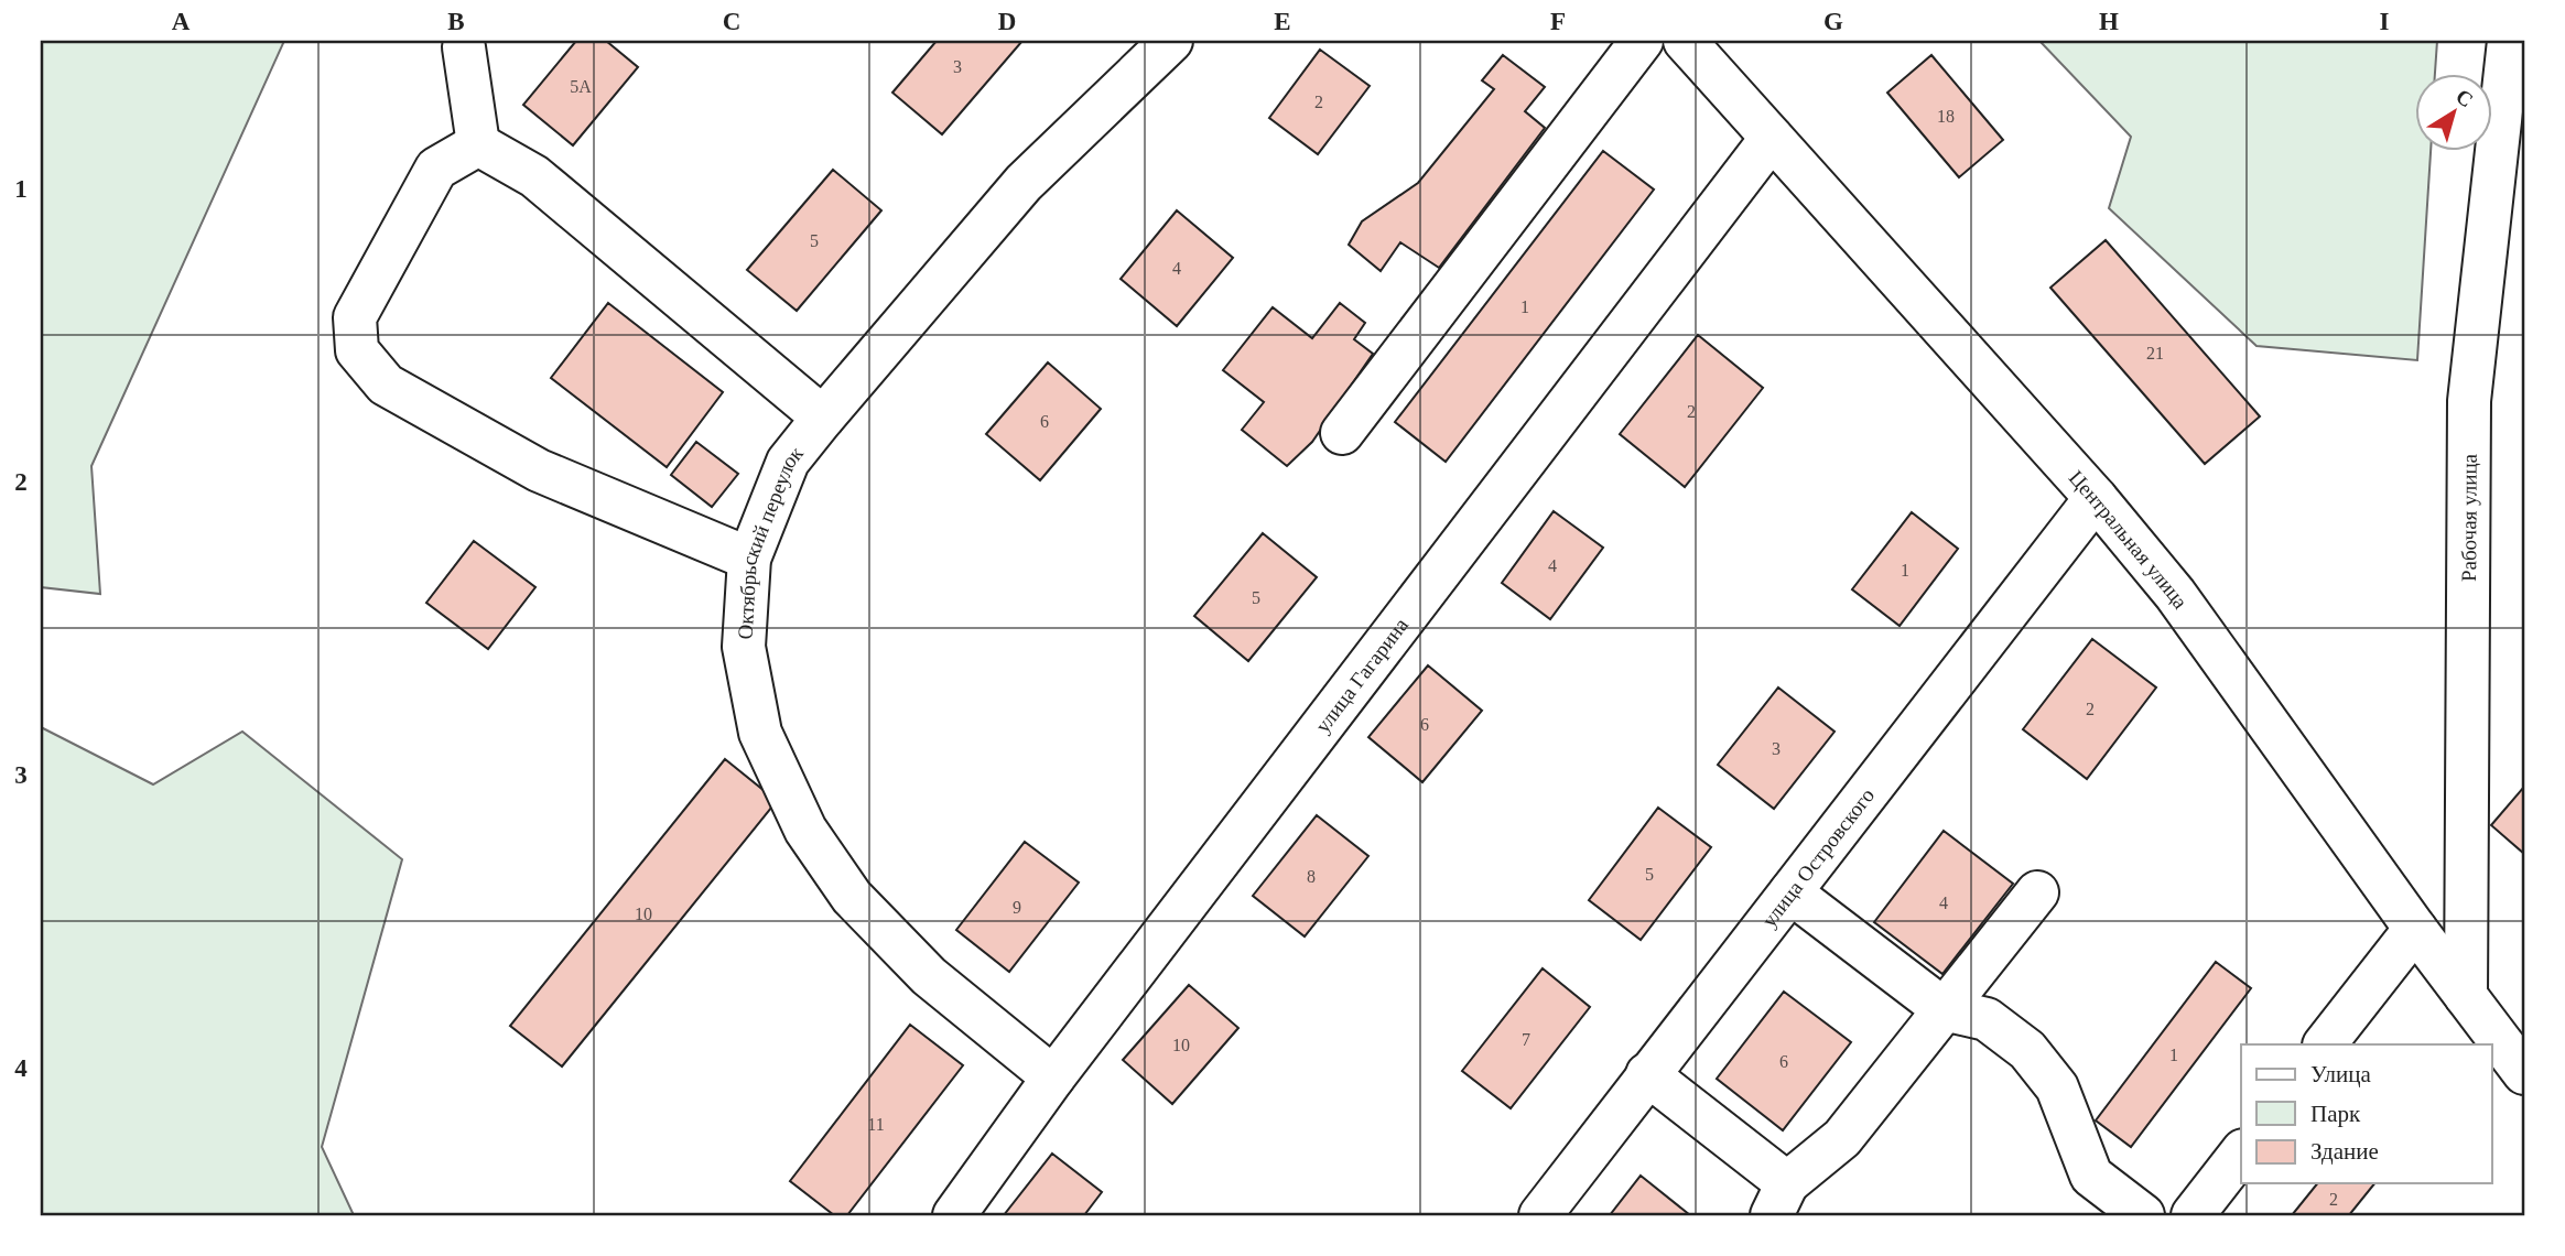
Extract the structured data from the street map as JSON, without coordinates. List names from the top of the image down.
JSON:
{
  "streets": {
    "street": [
      "Рабочая улица",
      "Центральная улица",
      "Октябрьский переулок",
      "улица Гагарина",
      "улица Островского"
    ]
  },
  "crossings": [
    ["Рабочая улица", "Центральная улица"],
    ["Центральная улица", "улица Гагарина"],
    ["Центральная улица", "улица Островского"],
    ["Октябрьский переулок", "улица Гагарина"]
  ],
  "house_numbers": [
    "3",
    "5А",
    "2",
    "18",
    "5",
    "4",
    "1",
    "21",
    "2",
    "6",
    "4",
    "1",
    "5",
    "2",
    "6",
    "3",
    "5",
    "8",
    "4",
    "9",
    "10",
    "7",
    "10",
    "1",
    "6",
    "11",
    "2"
  ],
  "legend": ["Улица", "Парк", "Здание"],
  "north": "top right",
  "grid": {
    "columns": [
      "A",
      "B",
      "C",
      "D",
      "E",
      "F",
      "G",
      "H",
      "I"
    ],
    "rows": [
      "1",
      "2",
      "3",
      "4"
    ]
  }
}
